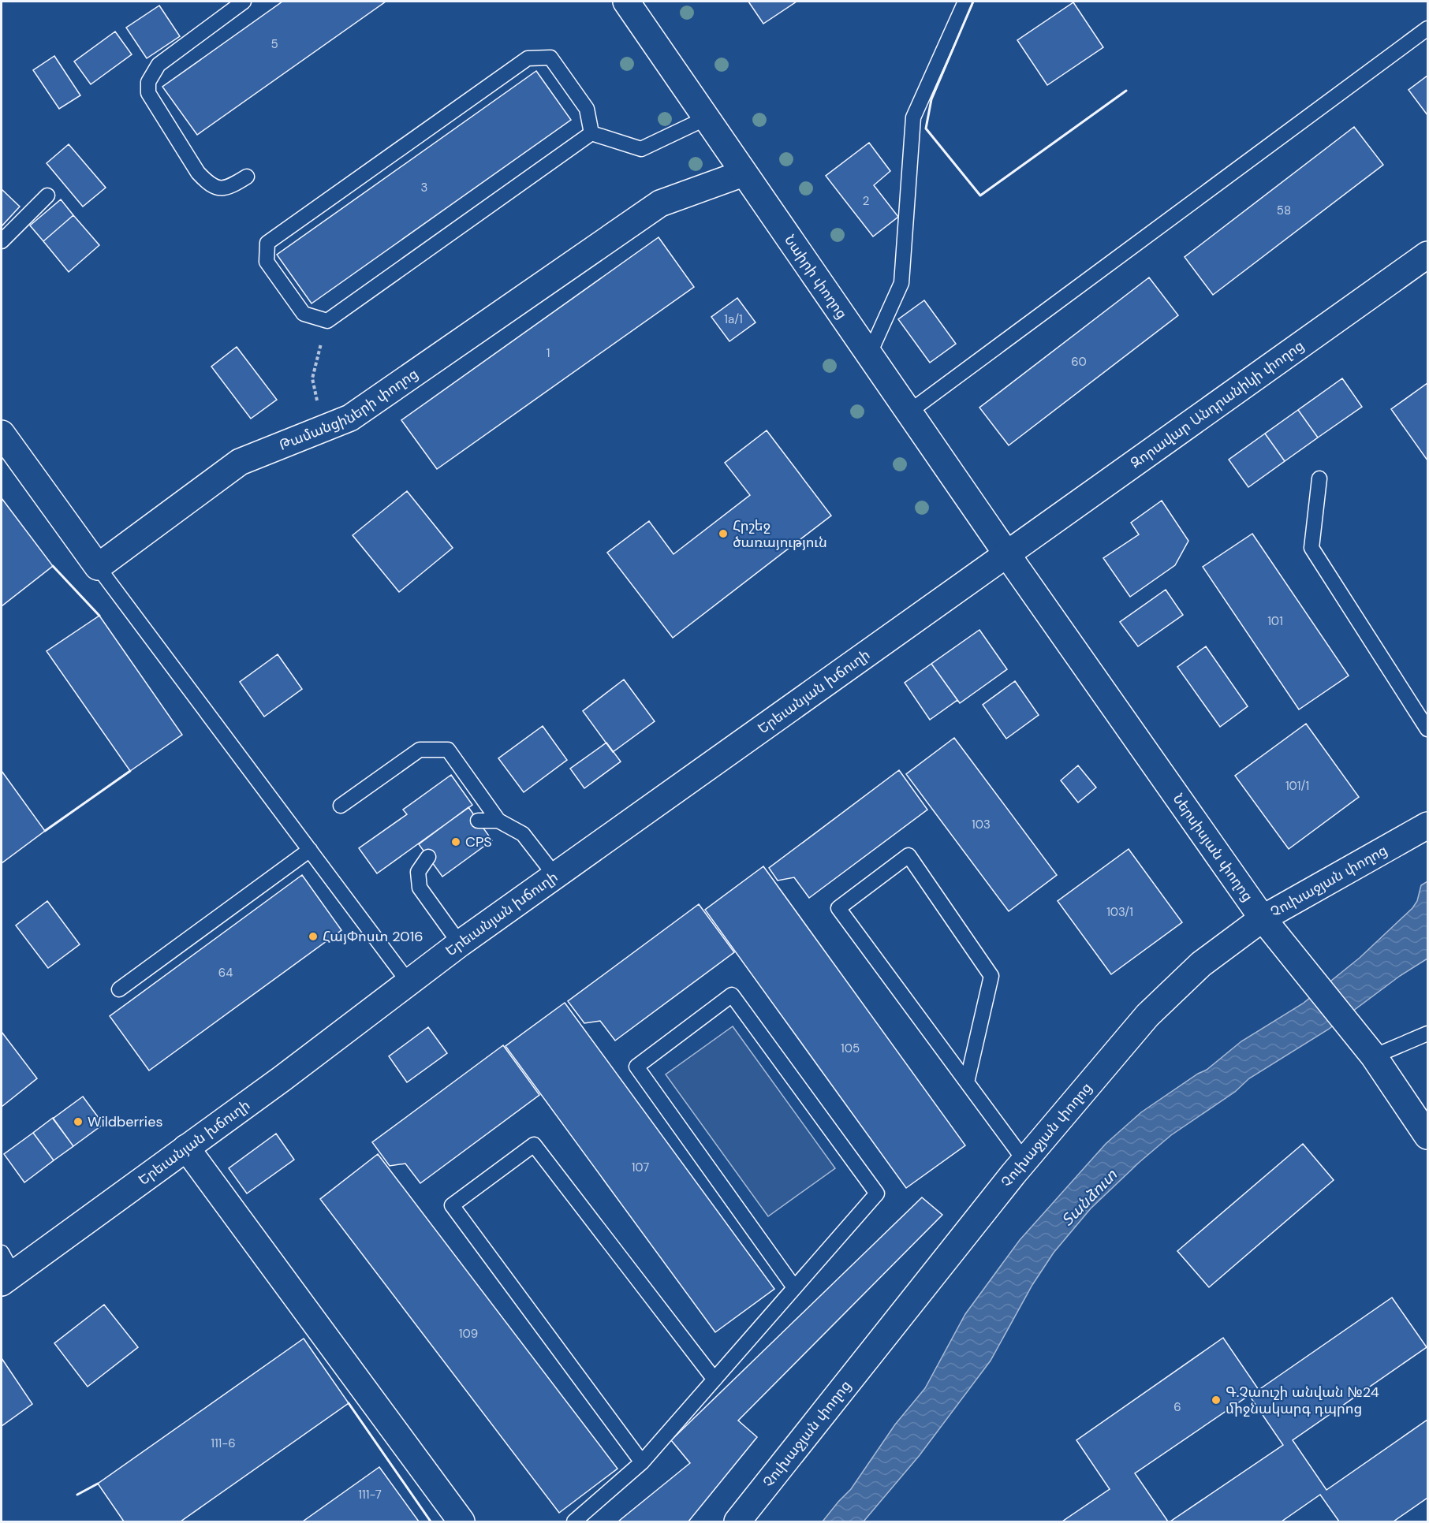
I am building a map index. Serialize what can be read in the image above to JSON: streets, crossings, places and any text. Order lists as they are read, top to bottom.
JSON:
{
  "streets": {
    "main road": [
      "Նաիրի փողոց",
      "Զորավար Անդրանիկի փողոց",
      "Թամանցիների փողոց",
      "Երեւանյան խճուղի",
      "Ներսիսյան փողոց",
      "Չուխաջյան փողոց"
    ]
  },
  "crossings": [
    ["Նաիրի փողոց", "Զորավար Անդրանիկի փողոց"],
    ["Նաիրի փողոց", "Թամանցիների փողոց"],
    ["Նաիրի փողոց", "Երեւանյան խճուղի"],
    ["Նաիրի փողոց", "Ներսիսյան փողոց"],
    ["Զորավար Անդրանիկի փողոց", "Երեւանյան խճուղի"],
    ["Զորավար Անդրանիկի փողոց", "Ներսիսյան փողոց"],
    ["Երեւանյան խճուղի", "Ներսիսյան փողոց"],
    ["Ներսիսյան փողոց", "Չուխաջյան փողոց"]
  ],
  "water": ["Տանձուտ"],
  "places": [
    "Հրշեջ ծառայություն",
    "CPS",
    "ՀայՓոստ 2016",
    "Wildberries",
    "Գ.Չաուշի անվան №24 միջնակարգ դպրոց"
  ],
  "house_numbers": [
    "5",
    "3",
    "2",
    "58",
    "1a/1",
    "1",
    "60",
    "101",
    "101/1",
    "103",
    "103/1",
    "64",
    "105",
    "107",
    "109",
    "6",
    "111-6",
    "111-7"
  ]
}
